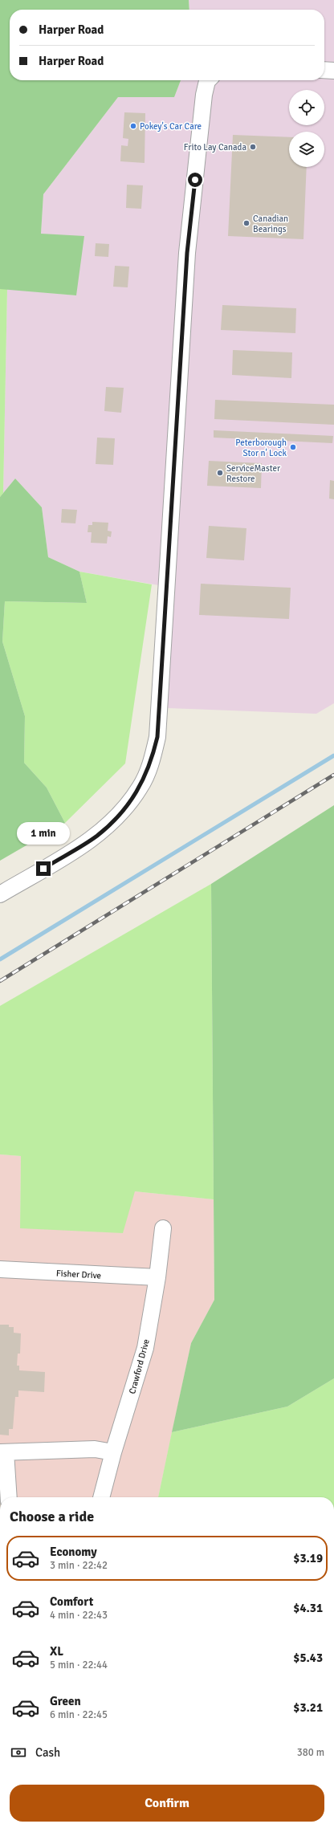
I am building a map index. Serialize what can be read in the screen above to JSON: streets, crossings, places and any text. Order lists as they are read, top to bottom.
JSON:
{
  "streets": {
    "street": ["Fisher Drive", "Crawford Drive"]
  },
  "crossings": [
    ["Fisher Drive", "Crawford Drive"]
  ],
  "places": [
    "Pokey's Car Care",
    "Frito Lay Canada",
    "Canadian Bearings",
    "Peterborough Stor n' Lock",
    "ServiceMaster Restore"
  ],
  "page": {
    "banner": ["Harper Road", "Harper Road"],
    "bubble": "1 min",
    "heading": "Choose a ride",
    "list": [
      {
        "name": "Economy",
        "note": "3 min · 22:42",
        "value": "$3.19"
      },
      {
        "name": "Comfort",
        "note": "4 min · 22:43",
        "value": "$4.31"
      },
      {
        "name": "XL",
        "note": "5 min · 22:44",
        "value": "$5.43"
      },
      {
        "name": "Green",
        "note": "6 min · 22:45",
        "value": "$3.21"
      }
    ],
    "pay": ["Cash", "380 m"],
    "buttons": "Confirm"
  }
}
